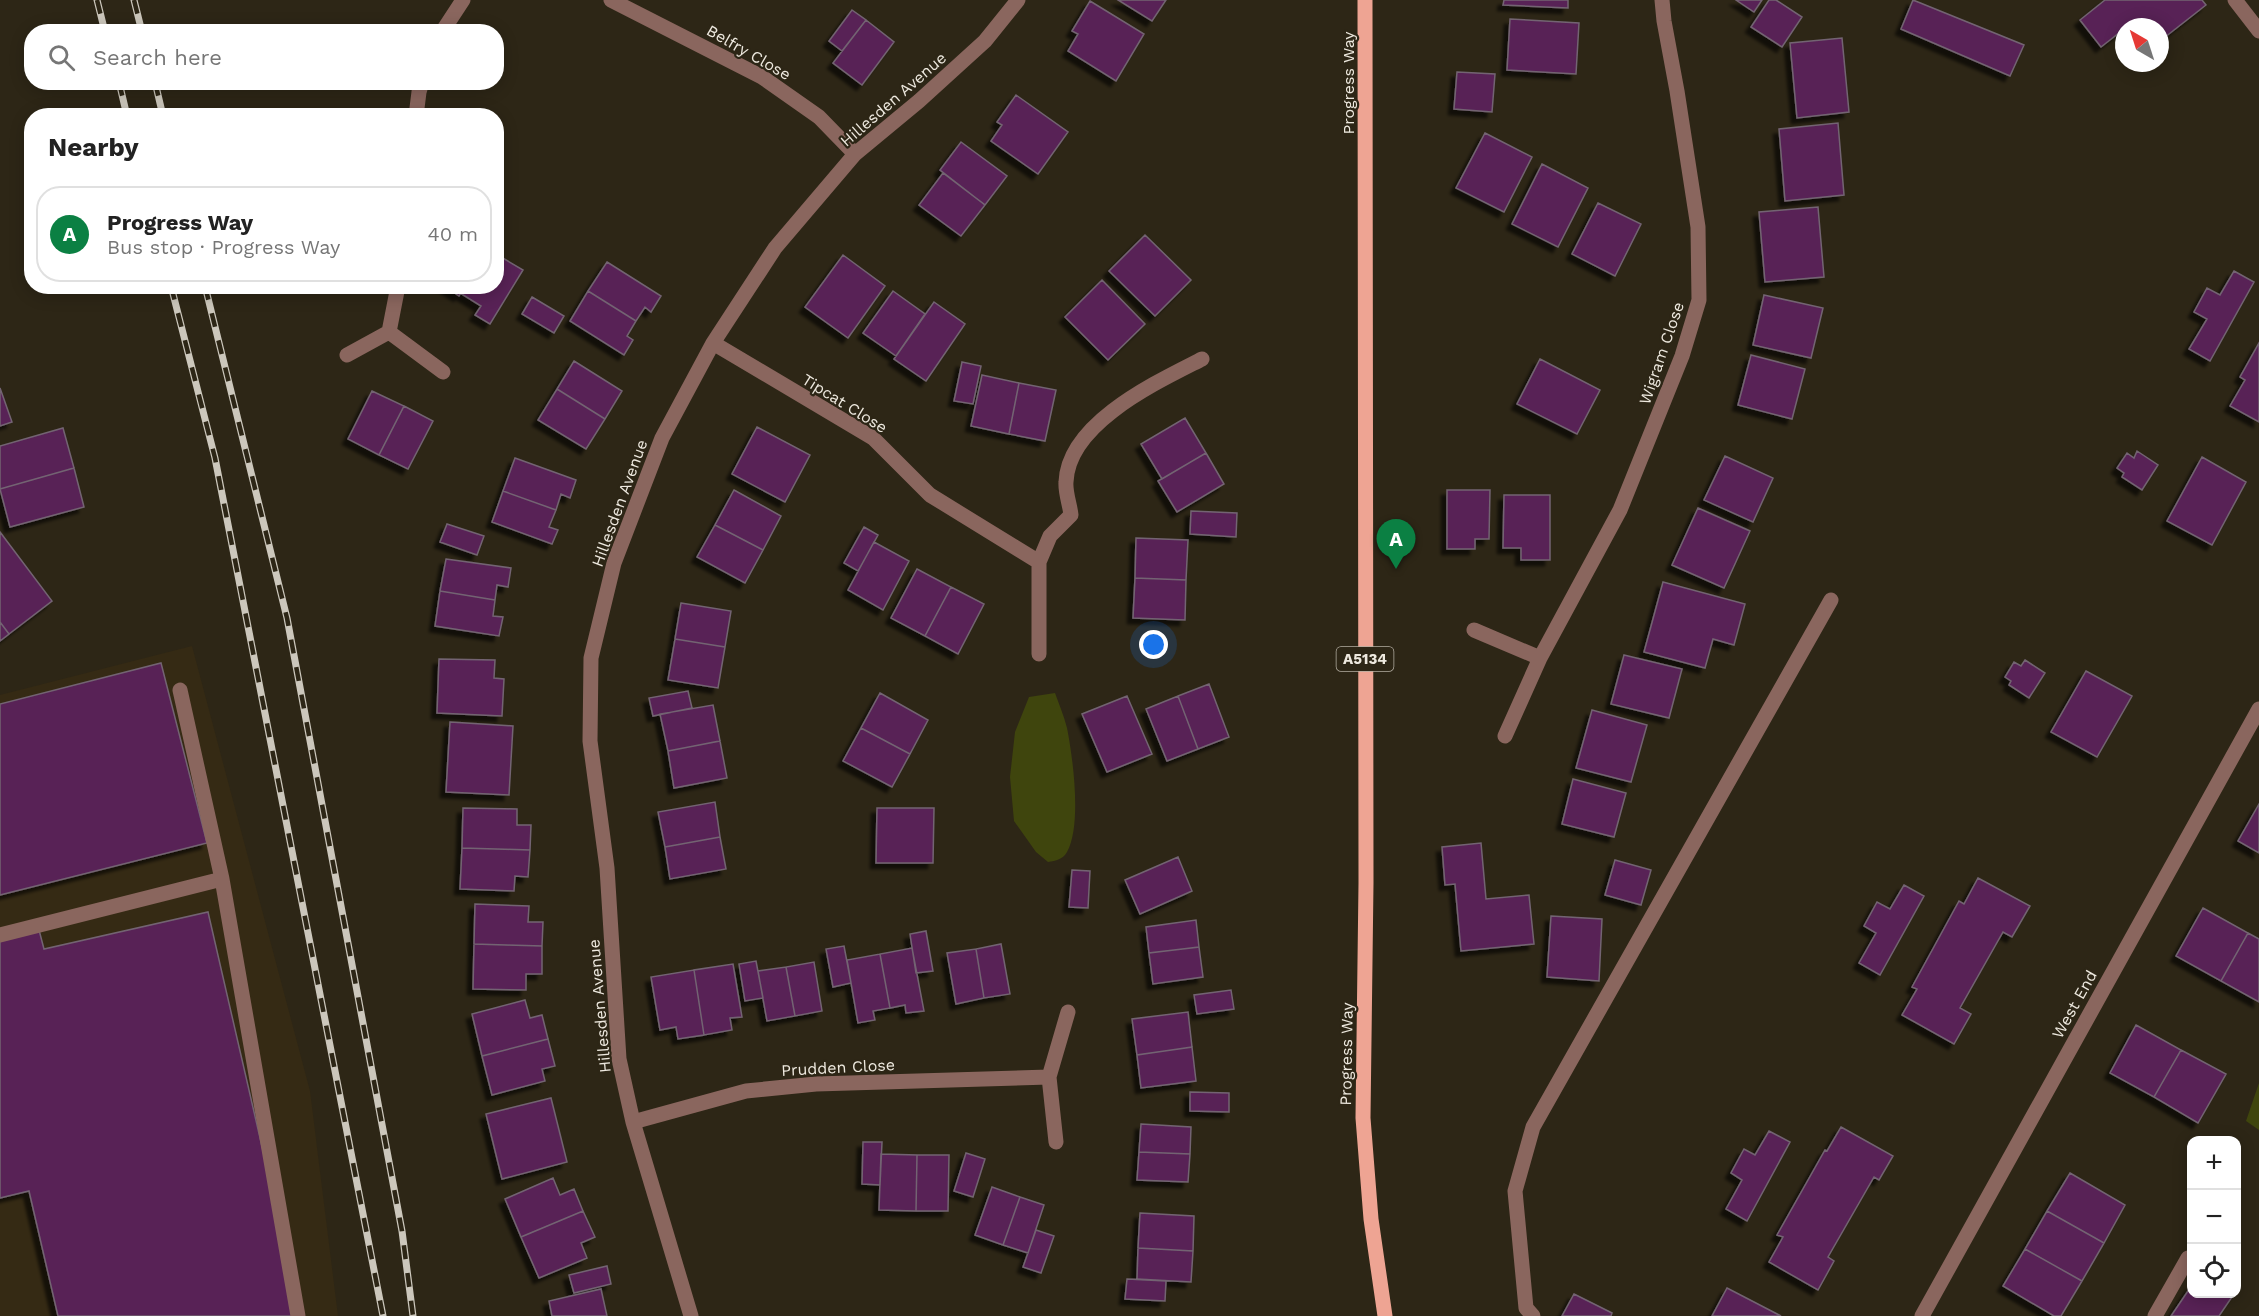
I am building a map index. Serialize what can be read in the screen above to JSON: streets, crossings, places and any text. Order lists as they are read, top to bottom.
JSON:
{
  "streets": {
    "main road": ["Progress Way", "A5134"],
    "street": [
      "Belfry Close",
      "Hillesden Avenue",
      "Wigram Close",
      "Tipcat Close",
      "West End",
      "Prudden Close"
    ]
  },
  "crossings": [
    ["Belfry Close", "Hillesden Avenue"],
    ["Hillesden Avenue", "Tipcat Close"],
    ["Hillesden Avenue", "Prudden Close"]
  ],
  "north": "top left",
  "page": {
    "search": "Search here",
    "heading": "Nearby",
    "list": [
      {
        "mark": "A",
        "name": "Progress Way",
        "note": "Bus stop · Progress Way",
        "value": "40 m"
      }
    ],
    "pins": "A",
    "map_buttons": ["+", "−"]
  }
}
